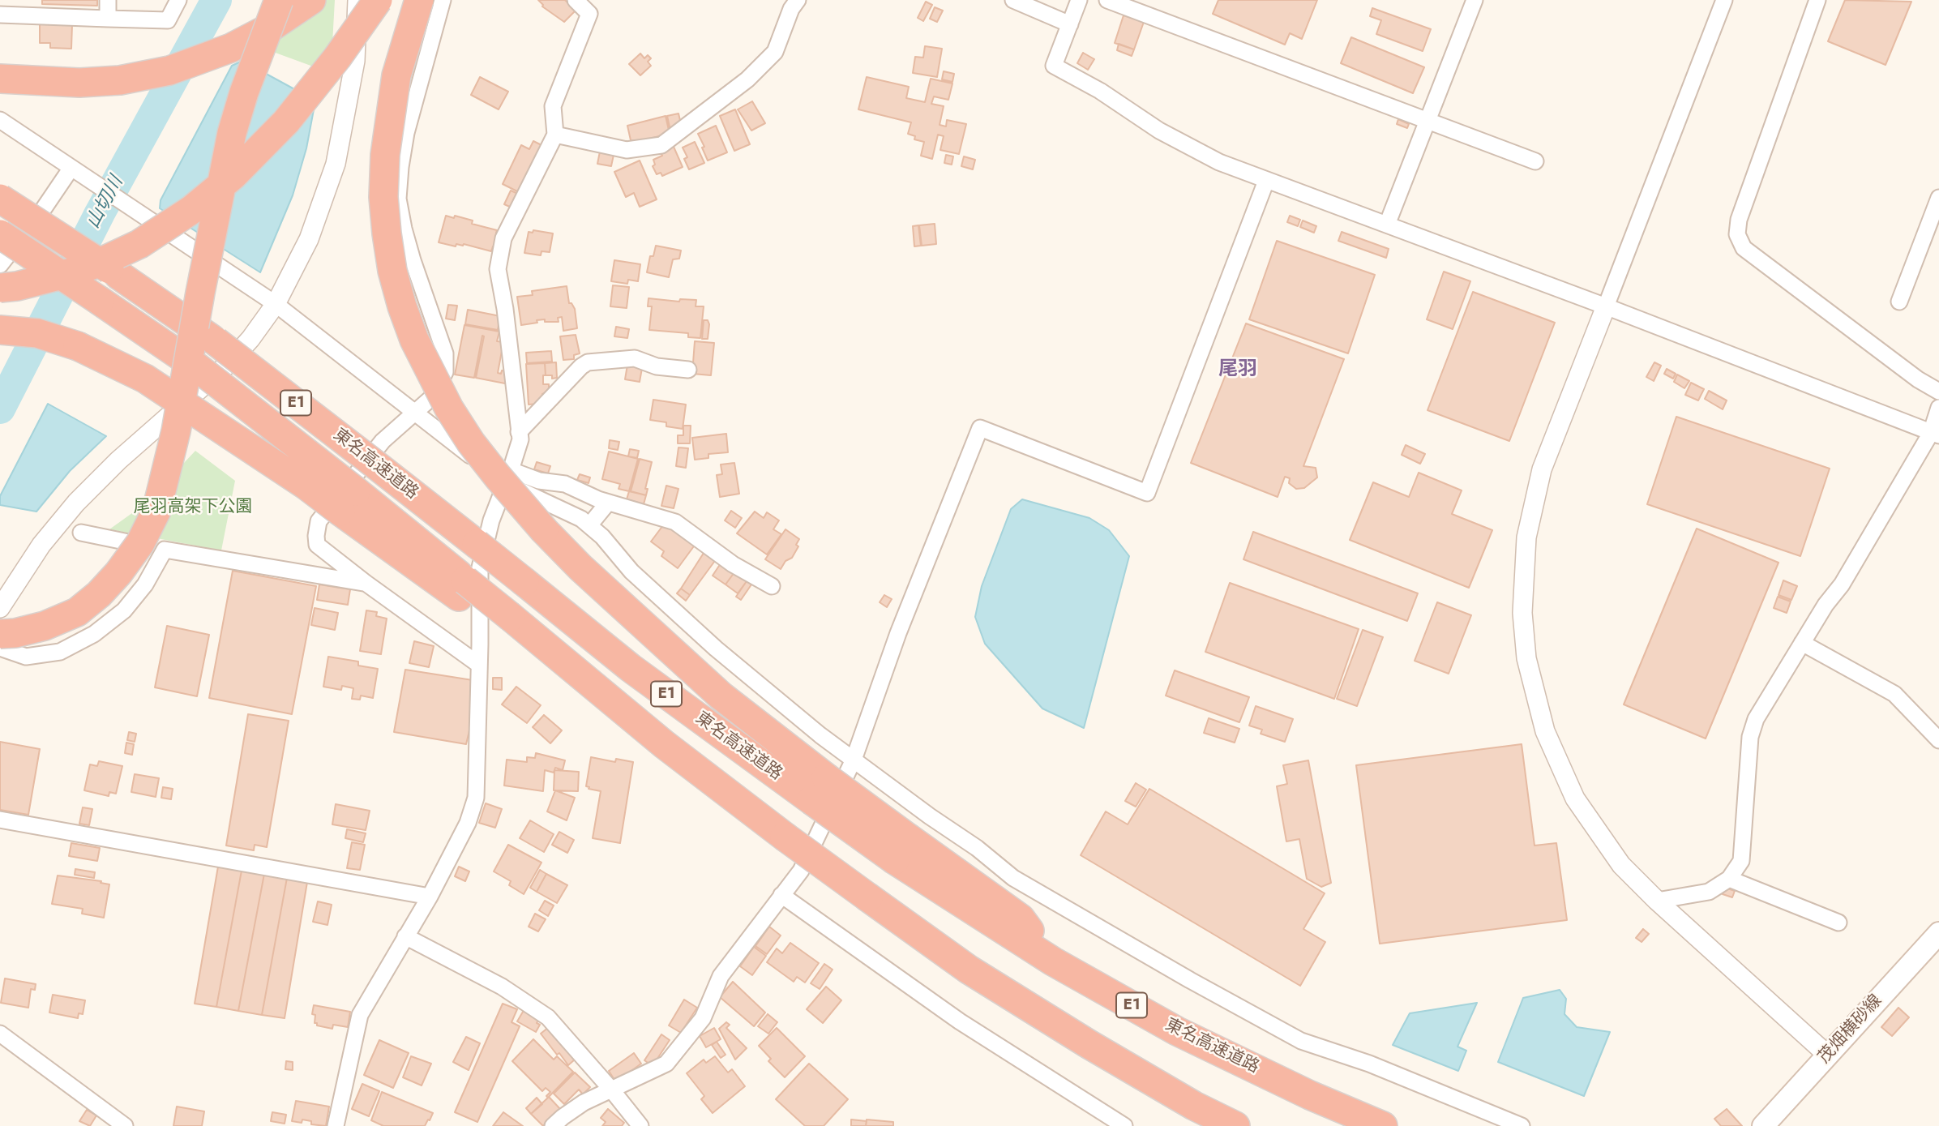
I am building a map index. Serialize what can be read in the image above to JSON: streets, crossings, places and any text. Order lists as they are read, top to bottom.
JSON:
{
  "streets": {
    "highway": ["E1", "東名高速道路"],
    "main road": ["茂畑横砂線"]
  },
  "districts": ["尾羽"],
  "water": ["山切川"],
  "parks": ["尾羽高架下公園"]
}
